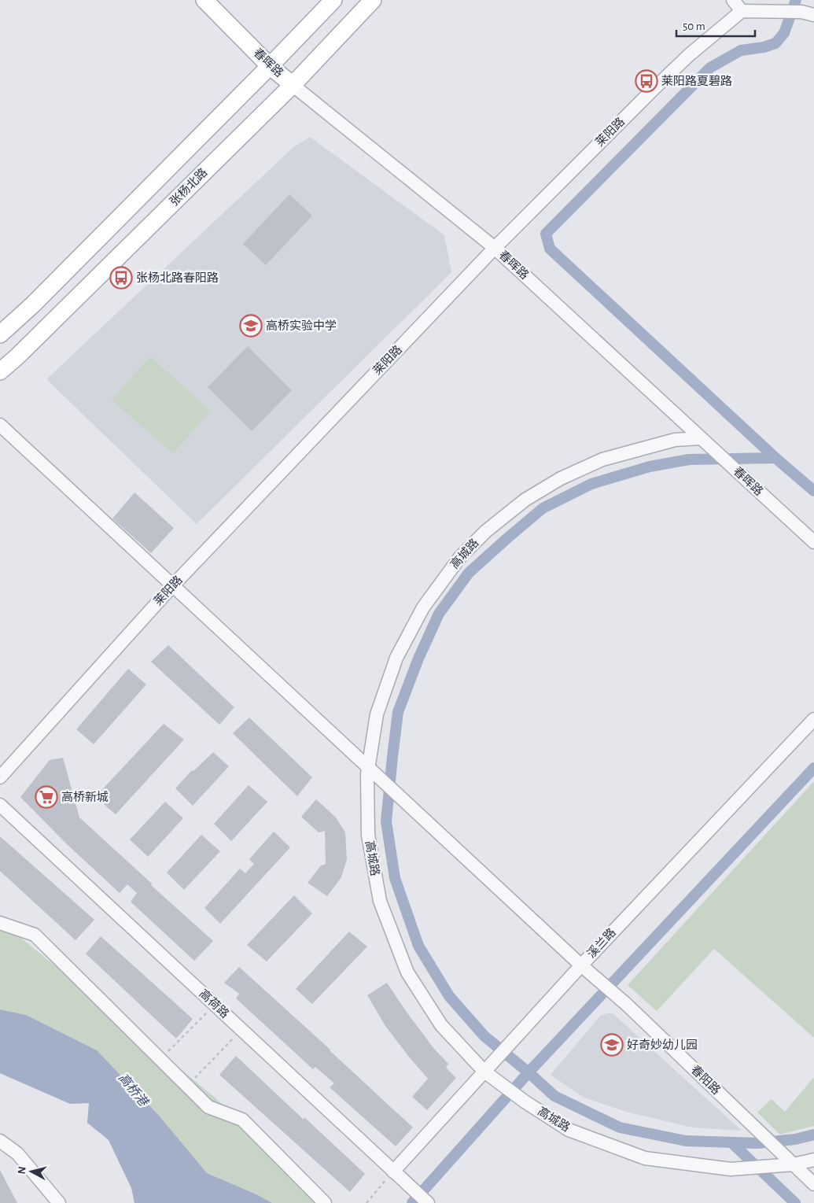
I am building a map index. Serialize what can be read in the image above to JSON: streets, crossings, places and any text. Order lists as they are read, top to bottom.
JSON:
{
  "streets": {
    "main road": ["春晖路", "张杨北路"],
    "street": [
      "莱阳路",
      "高城路",
      "溪兰路",
      "高荷路",
      "春阳路"
    ]
  },
  "crossings": [
    ["春晖路", "莱阳路"],
    ["春晖路", "张杨北路"],
    ["春晖路", "高城路"],
    ["莱阳路", "春阳路"],
    ["高城路", "溪兰路"],
    ["高城路", "春阳路"],
    ["溪兰路", "高荷路"],
    ["溪兰路", "春阳路"]
  ],
  "water": ["高桥港"],
  "places": {
    "bus stop": ["莱阳路夏碧路", "张杨北路春阳路"],
    "school or university": ["高桥实验中学", "好奇妙幼儿园"],
    "supermarket": ["高桥新城"]
  },
  "scale_bar": "50 m",
  "north": "left"
}
